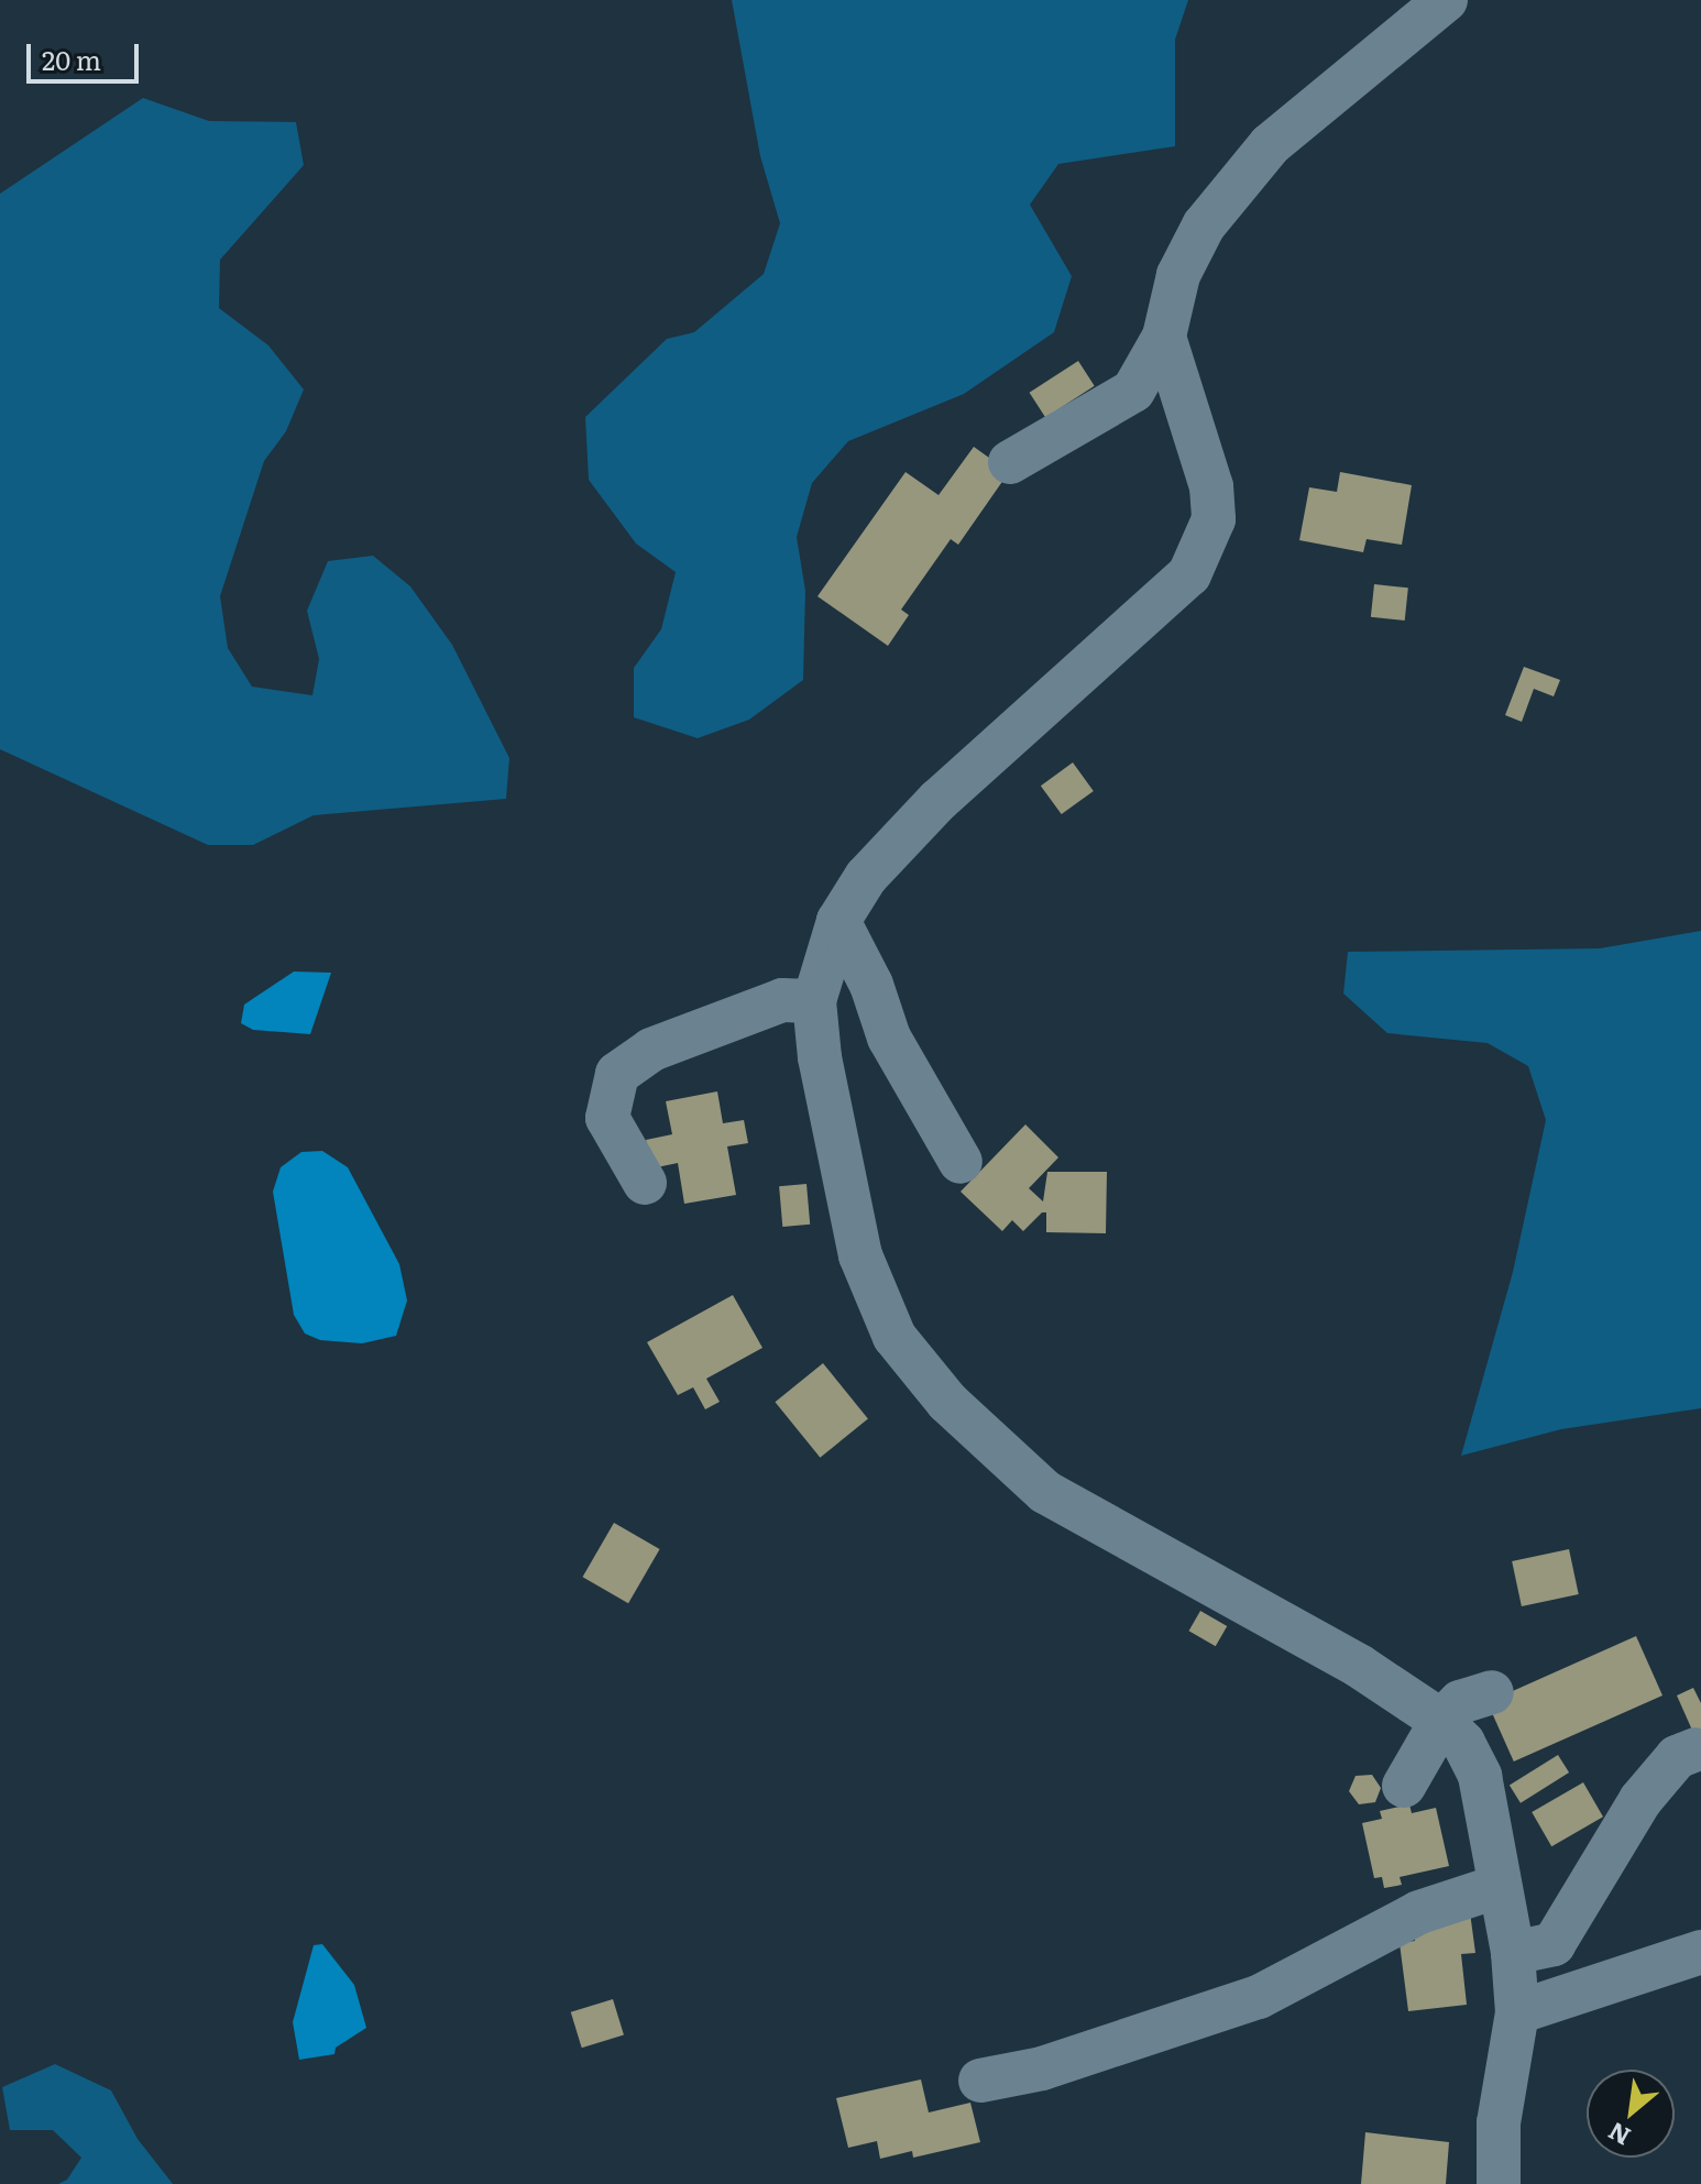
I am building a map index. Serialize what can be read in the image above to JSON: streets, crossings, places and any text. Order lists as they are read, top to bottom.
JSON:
{
  "scale_bar": "20 m",
  "north": "bottom left"
}
